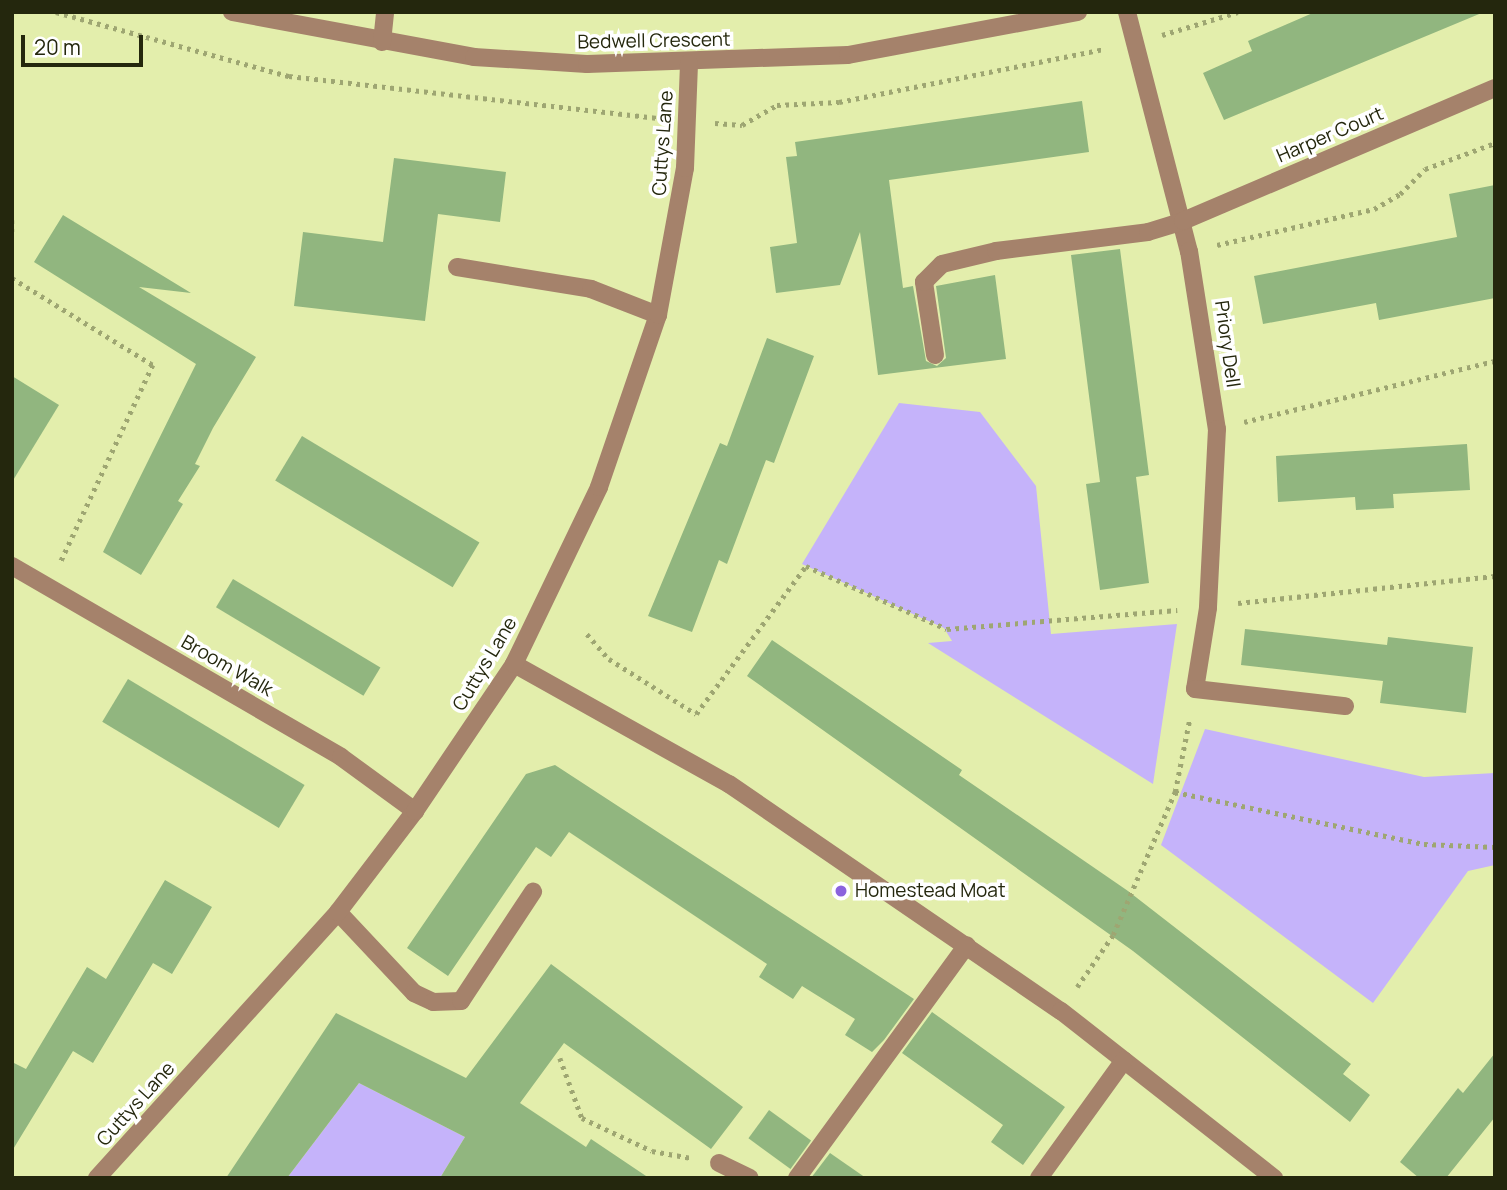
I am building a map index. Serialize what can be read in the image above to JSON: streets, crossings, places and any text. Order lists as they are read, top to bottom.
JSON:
{
  "streets": {
    "street": [
      "Bedwell Crescent",
      "Harper Court",
      "Cuttys Lane",
      "Priory Dell",
      "Broom Walk"
    ]
  },
  "crossings": [
    ["Bedwell Crescent", "Cuttys Lane"],
    ["Harper Court", "Priory Dell"],
    ["Cuttys Lane", "Broom Walk"]
  ],
  "places": ["Homestead Moat"],
  "scale_bar": "20 m"
}
